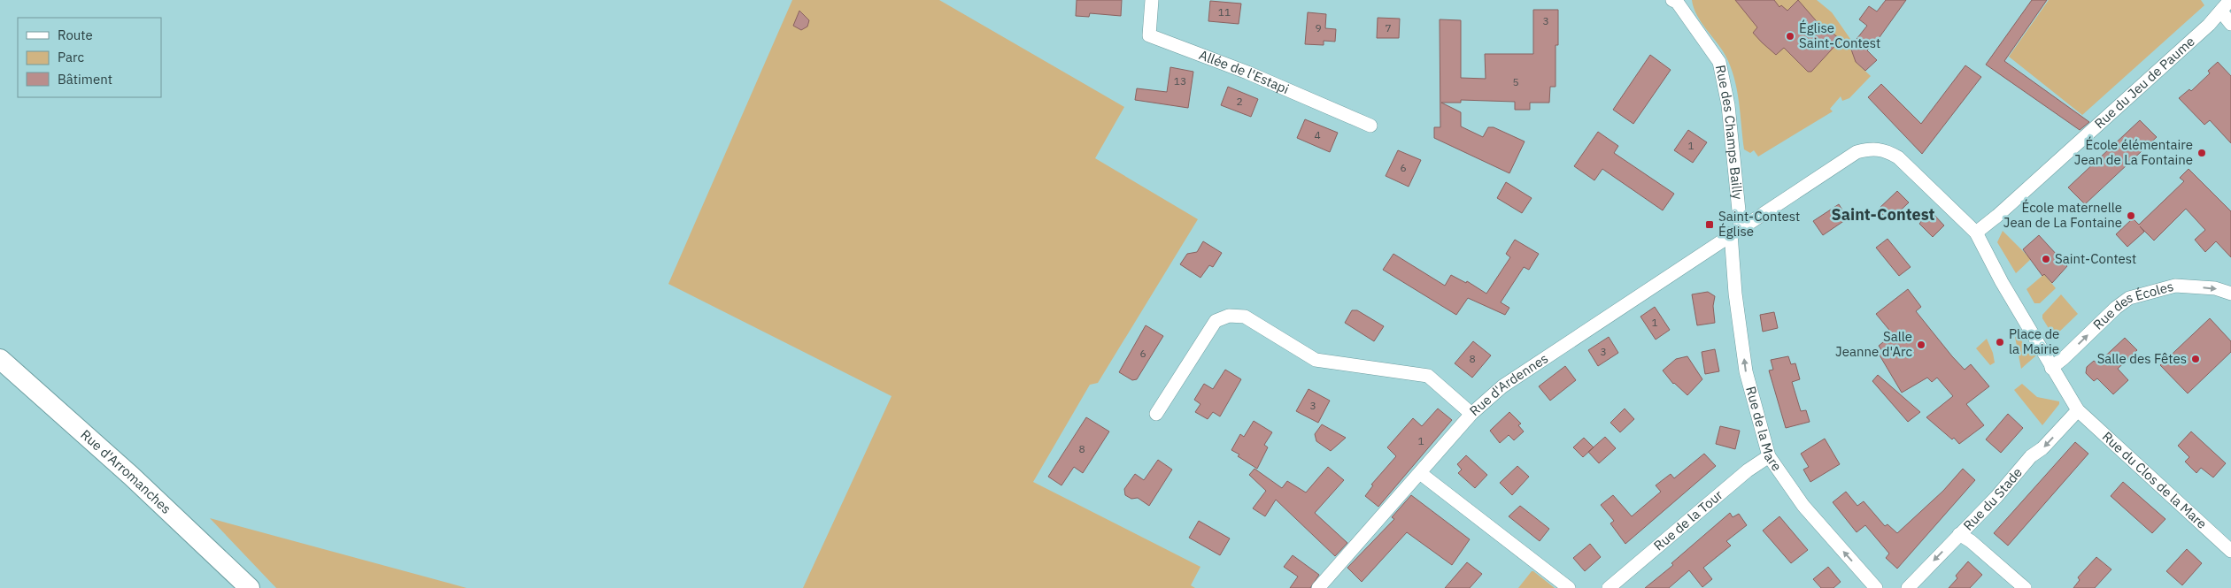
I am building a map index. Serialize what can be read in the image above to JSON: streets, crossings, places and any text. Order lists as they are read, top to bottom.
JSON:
{
  "streets": {
    "main road": ["Rue d'Arromanches"],
    "street": [
      "Allée de l'Estapi",
      "Rue du Jeu de Paume",
      "Rue des Champs Bailly",
      "Rue des Écoles",
      "Rue d'Ardennes",
      "Rue de la Mare",
      "Rue du Clos de la Mare",
      "Rue du Stade",
      "Rue de la Tour"
    ]
  },
  "crossings": [
    ["Rue du Jeu de Paume", "Rue d'Ardennes"],
    ["Rue des Champs Bailly", "Rue d'Ardennes"],
    ["Rue des Champs Bailly", "Rue de la Mare"],
    ["Rue d'Ardennes", "Rue de la Mare"],
    ["Rue de la Mare", "Rue de la Tour"],
    ["Rue du Clos de la Mare", "Rue du Stade"]
  ],
  "one_way": ["Rue des Écoles", "Rue de la Mare", "Rue du Stade"],
  "districts": ["Saint-Contest"],
  "places": {
    "other": [
      "Église Saint-Contest",
      "École élémentaire Jean de La Fontaine",
      "École maternelle Jean de La Fontaine",
      "Saint-Contest",
      "Place de la Mairie",
      "Salle Jeanne d'Arc",
      "Salle des Fêtes"
    ],
    "transit": ["Saint-Contest Église"]
  },
  "house_numbers": [
    "11",
    "3",
    "9",
    "7",
    "13",
    "5",
    "2",
    "4",
    "1",
    "6",
    "1",
    "3",
    "6",
    "8",
    "3",
    "1",
    "8"
  ],
  "legend": ["Route", "Parc", "Bâtiment"]
}
